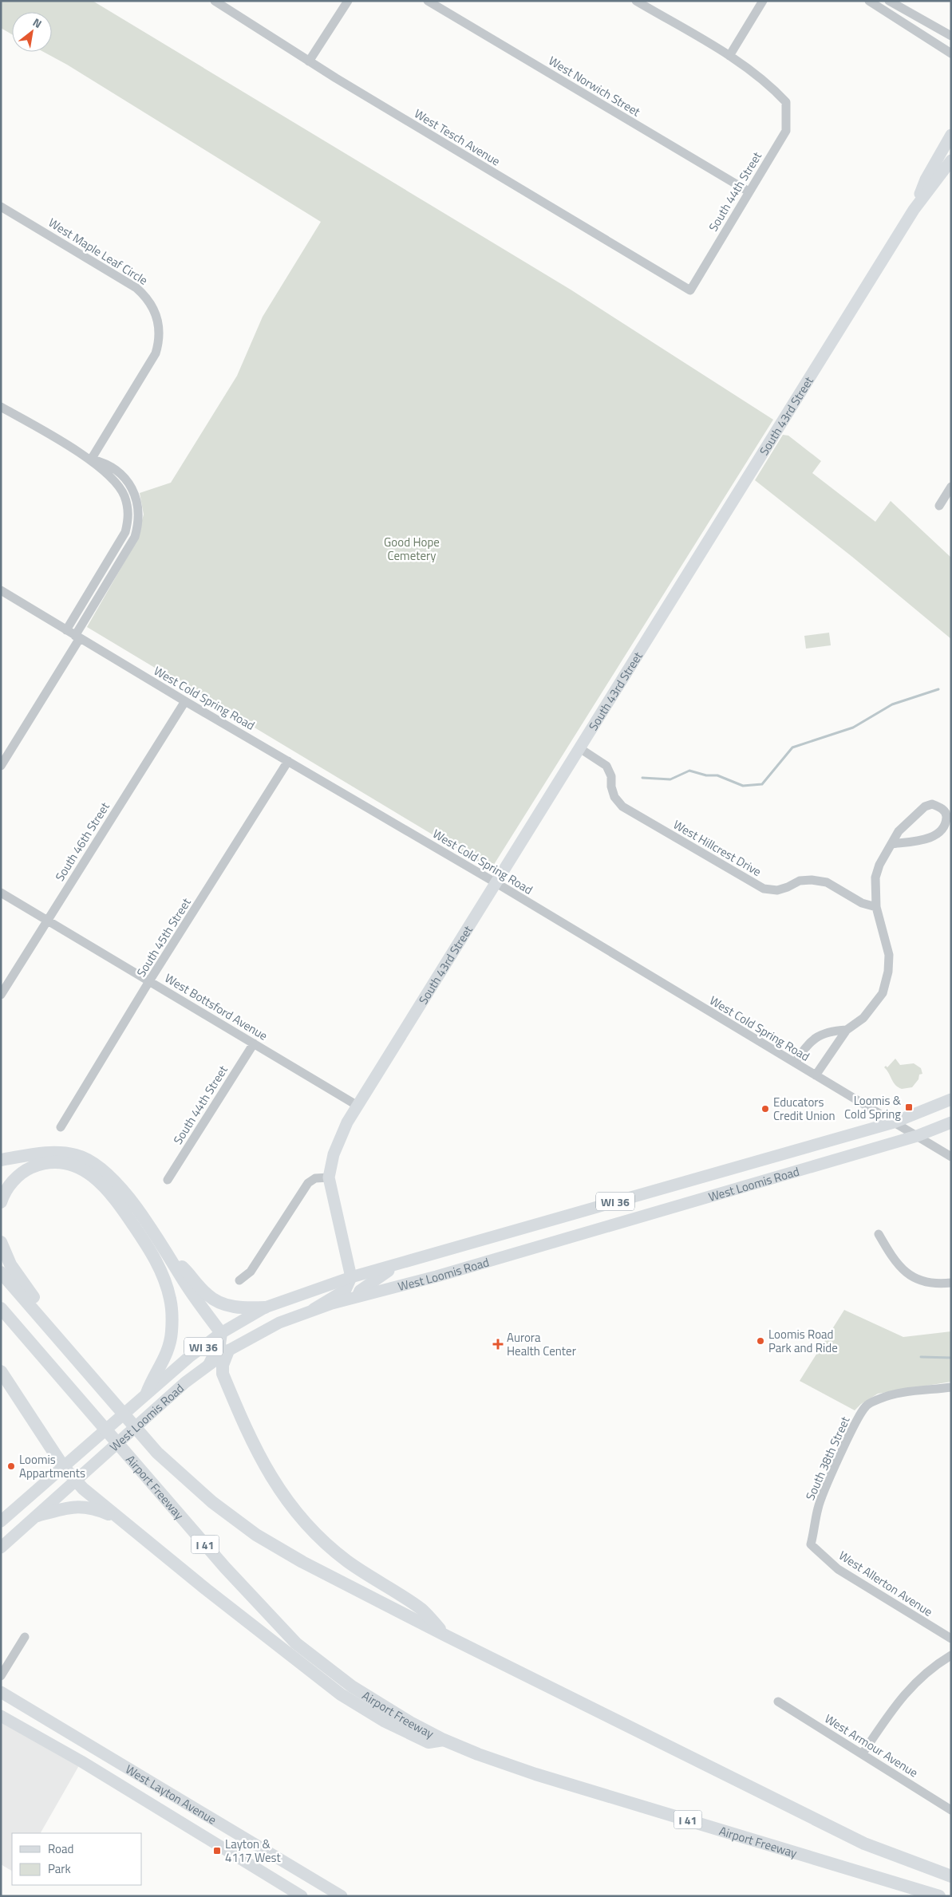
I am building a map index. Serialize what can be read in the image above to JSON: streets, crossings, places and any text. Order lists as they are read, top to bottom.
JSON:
{
  "streets": {
    "highway": ["Airport Freeway", "I 41"],
    "main road": [
      "South 43rd Street",
      "West Loomis Road",
      "WI 36",
      "West Layton Avenue"
    ],
    "street": [
      "West Norwich Street",
      "West Tesch Avenue",
      "South 44th Street",
      "West Maple Leaf Circle",
      "West Cold Spring Road",
      "South 46th Street",
      "West Hillcrest Drive",
      "South 45th Street",
      "West Bottsford Avenue",
      "South 38th Street",
      "West Allerton Avenue",
      "West Armour Avenue"
    ]
  },
  "crossings": [
    ["West Norwich Street", "South 44th Street"],
    ["West Tesch Avenue", "South 44th Street"],
    ["South 44th Street", "West Bottsford Avenue"],
    ["South 43rd Street", "West Cold Spring Road"],
    ["South 43rd Street", "West Hillcrest Drive"],
    ["South 43rd Street", "West Bottsford Avenue"],
    ["South 43rd Street", "West Loomis Road"],
    ["West Cold Spring Road", "South 46th Street"],
    ["West Cold Spring Road", "South 45th Street"],
    ["West Cold Spring Road", "West Loomis Road"],
    ["South 46th Street", "West Bottsford Avenue"],
    ["South 45th Street", "West Bottsford Avenue"],
    ["South 38th Street", "West Allerton Avenue"]
  ],
  "parks": ["Good Hope Cemetery"],
  "places": {
    "transit": ["Loomis & Cold Spring", "Layton & 4117 West"],
    "other": ["Educators Credit Union", "Loomis Road Park and Ride", "Loomis Appartments"],
    "health": ["Aurora Health Center"]
  },
  "legend": ["Road", "Park"],
  "north": "top right"
}
